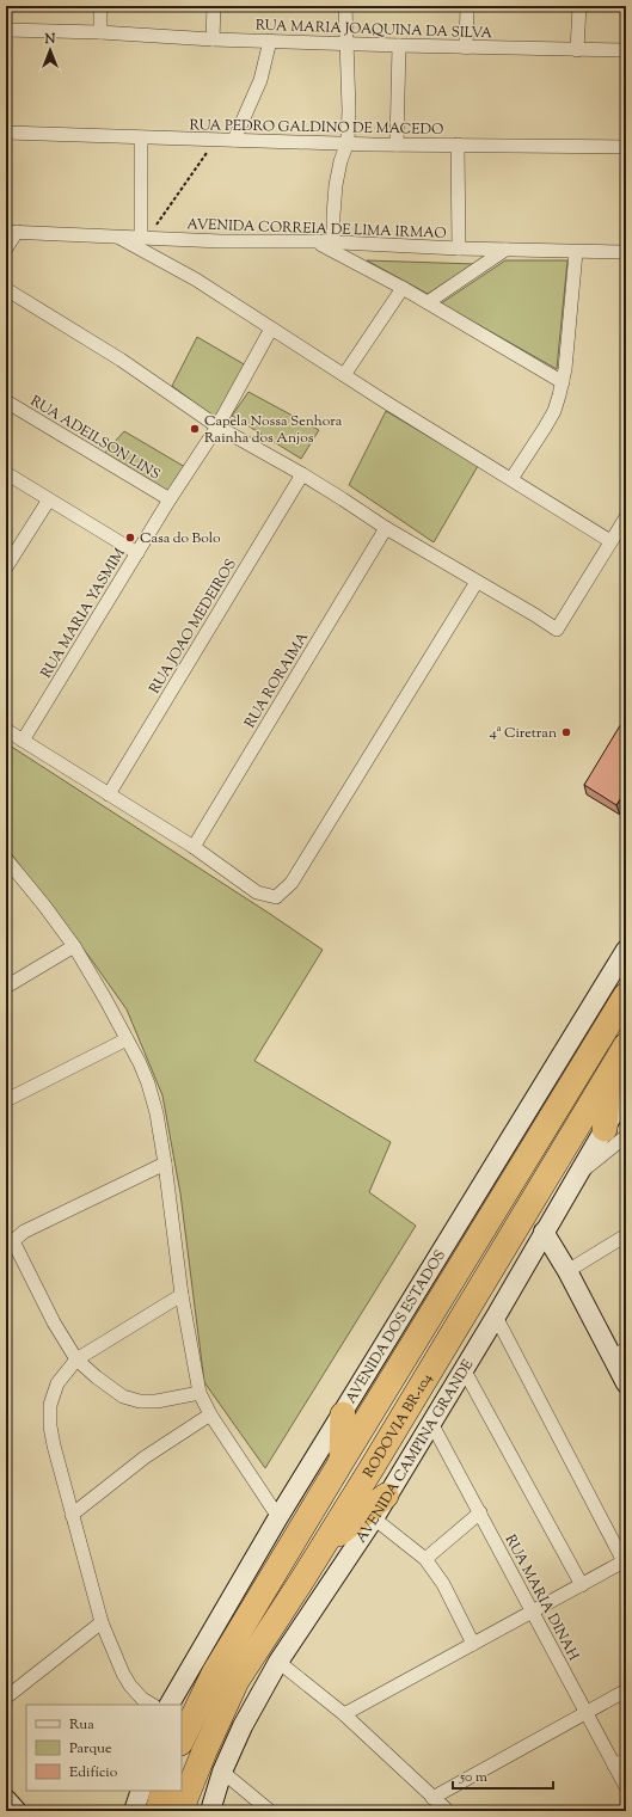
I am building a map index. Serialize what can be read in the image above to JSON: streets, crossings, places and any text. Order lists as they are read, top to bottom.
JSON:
{
  "streets": {
    "highway": ["RODOVIA BR-104"],
    "main road": ["AVENIDA DOS ESTADOS", "AVENIDA CAMPINA GRANDE"],
    "street": [
      "RUA MARIA JOAQUINA DA SILVA",
      "RUA PEDRO GALDINO DE MACEDO",
      "AVENIDA CORREIA DE LIMA IRMAO",
      "RUA ADEILSON LINS",
      "RUA MARIA YASMIM",
      "RUA JOAO MEDEIROS",
      "RUA RORAIMA",
      "RUA MARIA DINAH"
    ]
  },
  "crossings": [
    ["RUA ADEILSON LINS", "RUA MARIA YASMIM"],
    ["AVENIDA CAMPINA GRANDE", "RUA MARIA DINAH"]
  ],
  "places": ["Capela Nossa Senhora Rainha dos Anjos", "Casa do Bolo", "4ª Ciretran"],
  "legend": ["Rua", "Parque", "Edifício"],
  "scale_bar": "50 m",
  "north": "top"
}
